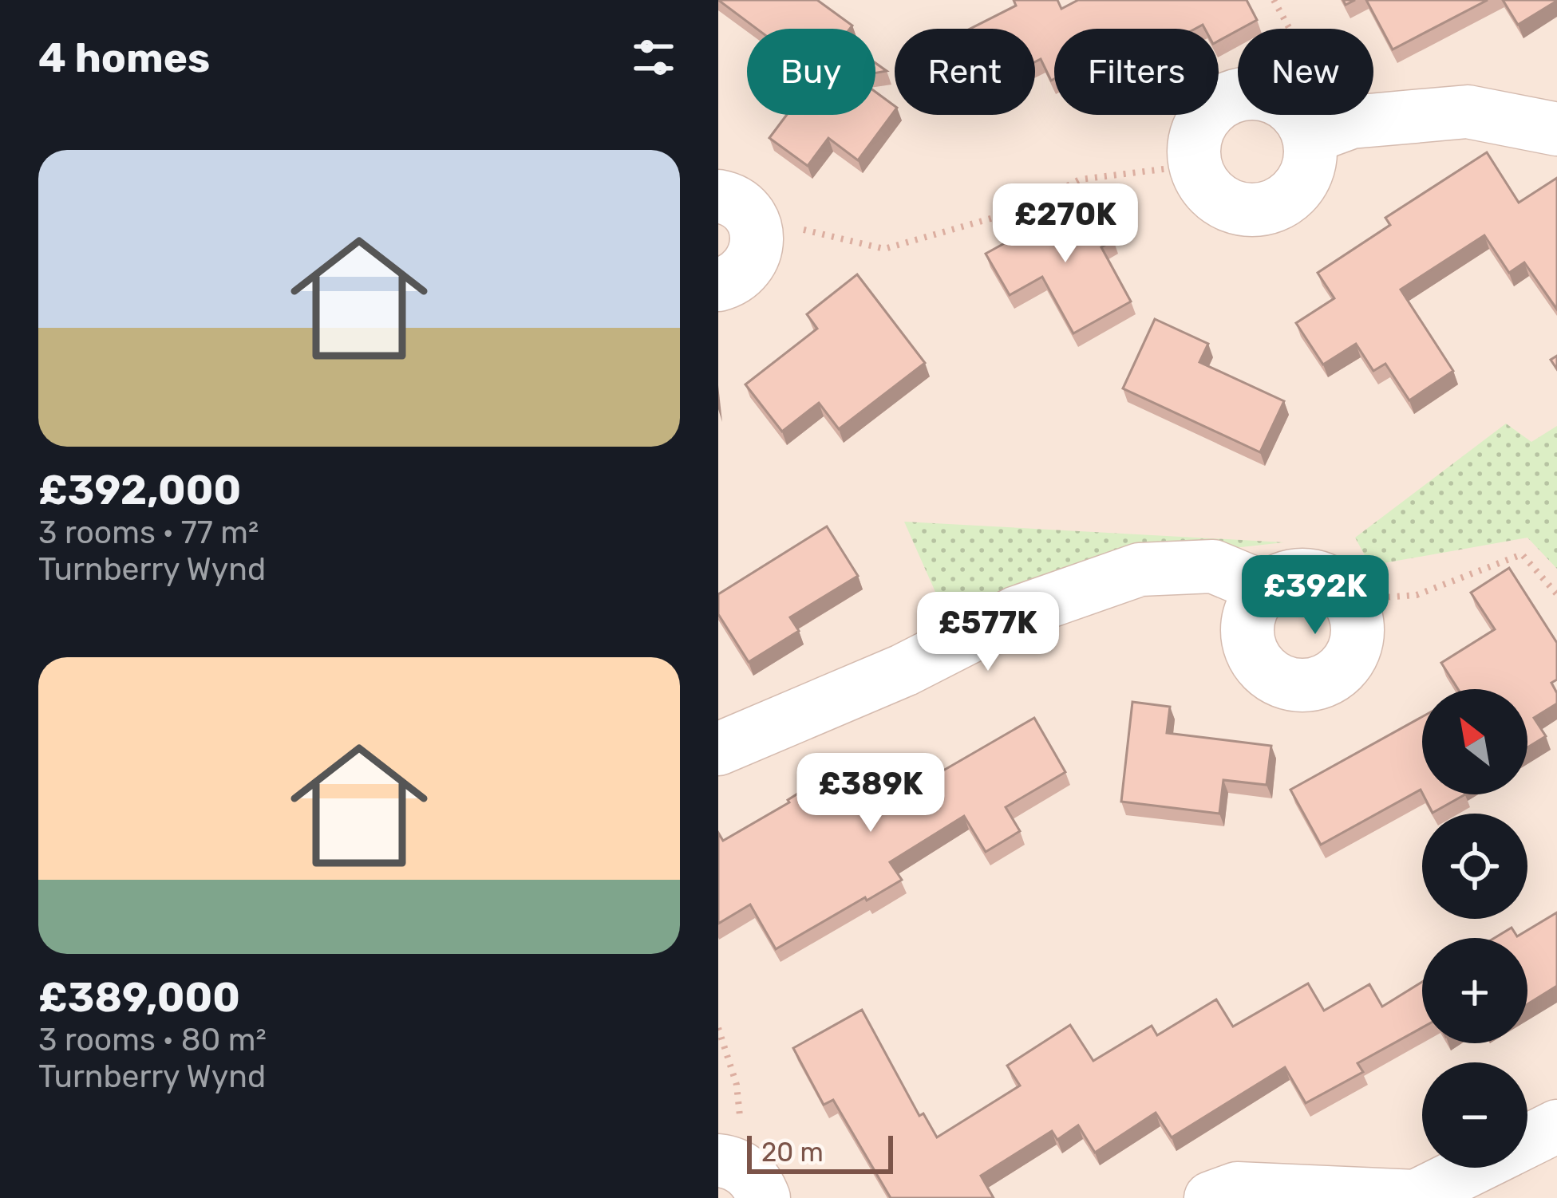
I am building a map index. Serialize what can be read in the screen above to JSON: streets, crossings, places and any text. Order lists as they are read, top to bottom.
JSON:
{
  "scale_bar": "20 m",
  "north": "top left",
  "page": {
    "heading": "4 homes",
    "chip": [
      "Buy",
      "Rent",
      "Filters",
      "New"
    ],
    "list": [
      {
        "name": "£392,000",
        "note": "3 rooms · 77 m² · Turnberry Wynd"
      },
      {
        "name": "£389,000",
        "note": "3 rooms · 80 m² · Turnberry Wynd"
      }
    ],
    "price": [
      "£270K",
      "£392K",
      "£577K",
      "£389K"
    ],
    "map_buttons": ["+", "−"],
    "scale": "20 m"
  }
}
